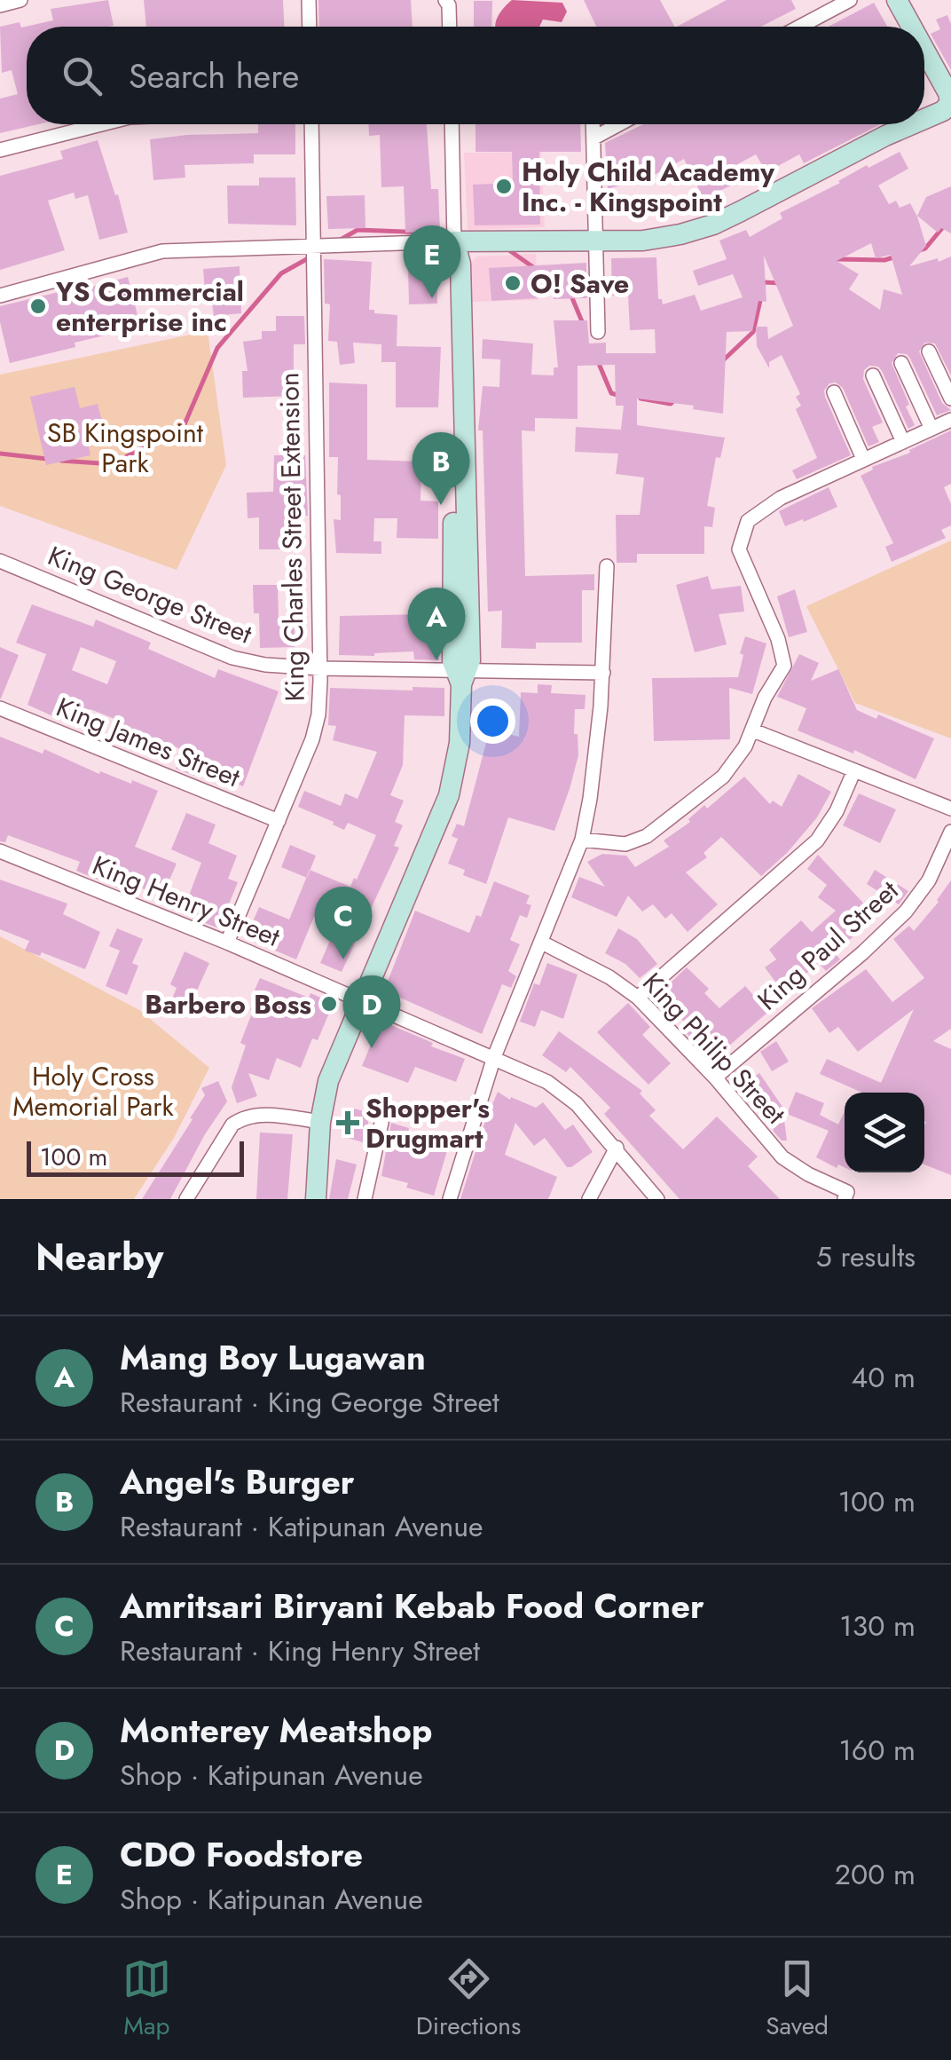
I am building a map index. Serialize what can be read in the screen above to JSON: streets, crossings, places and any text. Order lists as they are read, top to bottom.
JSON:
{
  "streets": {
    "street": [
      "King Charles Street Extension",
      "King George Street",
      "King James Street",
      "King Henry Street",
      "King Paul Street",
      "King Philip Street"
    ]
  },
  "crossings": [
    ["King Charles Street Extension", "King George Street"],
    ["King Charles Street Extension", "King James Street"],
    ["King Charles Street Extension", "King Henry Street"],
    ["King Paul Street", "King Philip Street"]
  ],
  "parks": ["SB Kingspoint Park", "Holy Cross Memorial Park"],
  "places": {
    "other": [
      "Holy Child Academy Inc. - Kingspoint",
      "O! Save",
      "YS Commercial enterprise inc",
      "Barbero Boss"
    ],
    "health": ["Shopper's Drugmart"]
  },
  "scale_bar": "100 m",
  "page": {
    "search": "Search here",
    "pins": [
      "E",
      "B",
      "A",
      "C",
      "D"
    ],
    "scale": "100 m",
    "heading": ["Nearby", "5 results"],
    "list": [
      {
        "mark": "A",
        "name": "Mang Boy Lugawan",
        "note": "Restaurant · King George Street",
        "value": "40 m"
      },
      {
        "mark": "B",
        "name": "Angel's Burger",
        "note": "Restaurant · Katipunan Avenue",
        "value": "100 m"
      },
      {
        "mark": "C",
        "name": "Amritsari Biryani Kebab Food Corner",
        "note": "Restaurant · King Henry Street",
        "value": "130 m"
      },
      {
        "mark": "D",
        "name": "Monterey Meatshop",
        "note": "Shop · Katipunan Avenue",
        "value": "160 m"
      },
      {
        "mark": "E",
        "name": "CDO Foodstore",
        "note": "Shop · Katipunan Avenue",
        "value": "200 m"
      }
    ],
    "nav": ["Map", "Directions", "Saved"]
  }
}
